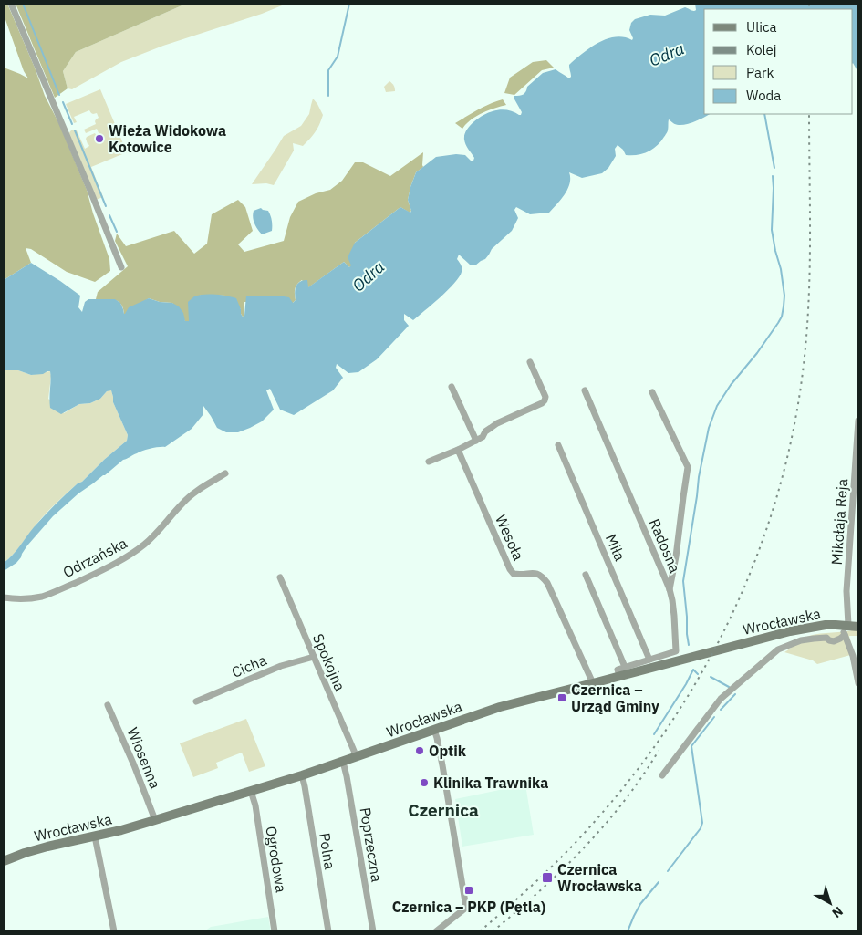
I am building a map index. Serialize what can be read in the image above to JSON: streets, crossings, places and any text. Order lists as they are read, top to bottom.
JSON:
{
  "streets": {
    "main road": ["Wrocławska"],
    "street": [
      "Mikołaja Reja",
      "Wesoła",
      "Radosna",
      "Miła",
      "Odrzańska",
      "Spokojna",
      "Cicha",
      "Wiosenna",
      "Poprzeczna",
      "Polna",
      "Ogrodowa"
    ]
  },
  "crossings": [
    ["Mikołaja Reja", "Wrocławska"],
    ["Wesoła", "Wrocławska"],
    ["Radosna", "Miła"],
    ["Wrocławska", "Spokojna"],
    ["Wrocławska", "Wiosenna"],
    ["Wrocławska", "Poprzeczna"],
    ["Wrocławska", "Polna"],
    ["Wrocławska", "Ogrodowa"],
    ["Spokojna", "Cicha"]
  ],
  "districts": ["Czernica"],
  "water": ["Odra"],
  "places": {
    "other": ["Wieża Widokowa Kotowice", "Optik", "Klinika Trawnika"],
    "transit": ["Czernica – Urząd Gminy", "Czernica Wrocławska", "Czernica – PKP (Pętla)"]
  },
  "legend": [
    "Ulica",
    "Kolej",
    "Park",
    "Woda"
  ],
  "north": "bottom right"
}
